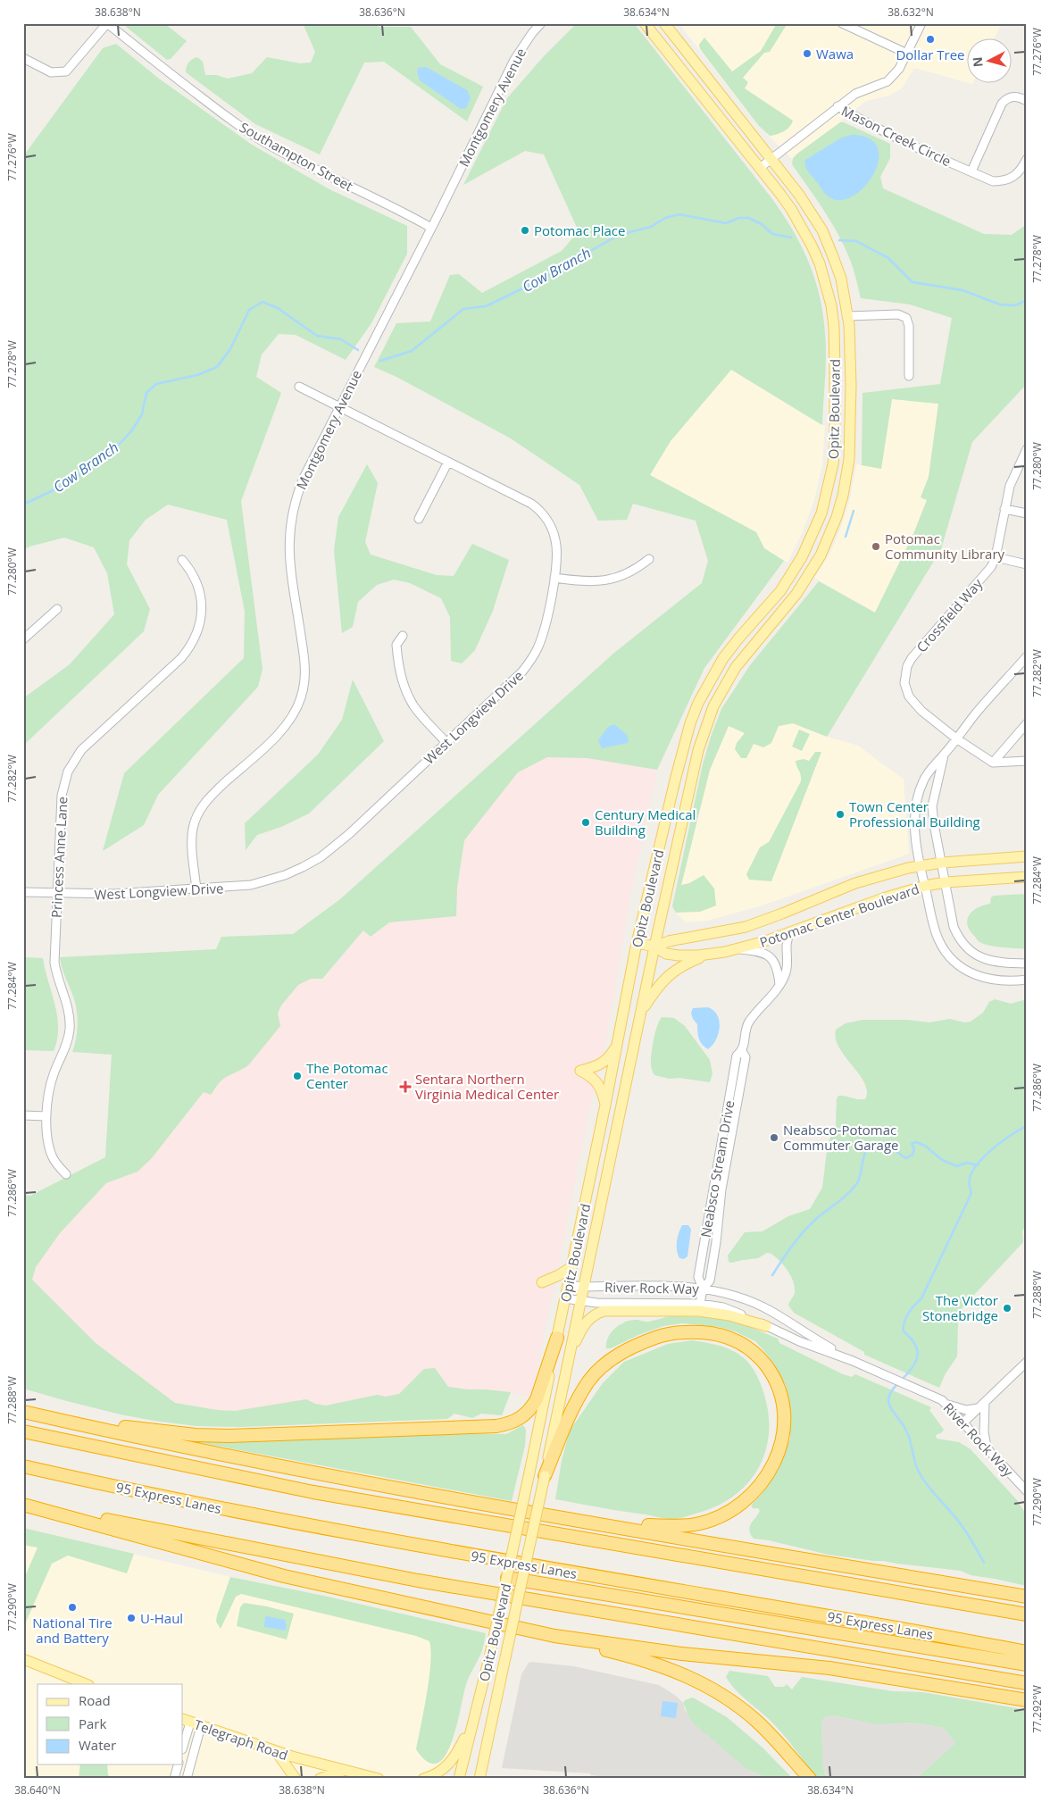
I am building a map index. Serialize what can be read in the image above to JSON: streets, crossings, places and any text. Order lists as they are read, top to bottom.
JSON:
{
  "streets": {
    "highway": ["95 Express Lanes"],
    "main road": ["Opitz Boulevard", "Potomac Center Boulevard", "Telegraph Road"],
    "street": [
      "Montgomery Avenue",
      "Mason Creek Circle",
      "Southampton Street",
      "Crossfield Way",
      "West Longview Drive",
      "Princess Anne Lane",
      "Neabsco Stream Drive",
      "River Rock Way"
    ]
  },
  "crossings": [
    ["Montgomery Avenue", "Southampton Street"],
    ["Montgomery Avenue", "West Longview Drive"],
    ["Mason Creek Circle", "Opitz Boulevard"],
    ["Opitz Boulevard", "Potomac Center Boulevard"],
    ["Opitz Boulevard", "River Rock Way"],
    ["West Longview Drive", "Princess Anne Lane"],
    ["Potomac Center Boulevard", "Neabsco Stream Drive"],
    ["Neabsco Stream Drive", "River Rock Way"]
  ],
  "water": ["Cow Branch"],
  "places": {
    "other": [
      "Dollar Tree",
      "Wawa",
      "Potomac Place",
      "Potomac Community Library",
      "Town Center Professional Building",
      "Century Medical Building",
      "The Potomac Center",
      "Neabsco-Potomac Commuter Garage",
      "The Victor Stonebridge",
      "National Tire and Battery",
      "U-Haul"
    ],
    "health": ["Sentara Northern Virginia Medical Center"]
  },
  "legend": ["Road", "Park", "Water"],
  "north": "left",
  "coordinates": [
    "38.638°N",
    "38.636°N",
    "38.634°N",
    "38.632°N",
    "77.276°W",
    "77.278°W",
    "77.280°W",
    "77.282°W",
    "77.284°W",
    "77.286°W",
    "77.288°W",
    "77.290°W",
    "77.292°W",
    "38.640°N"
  ]
}
